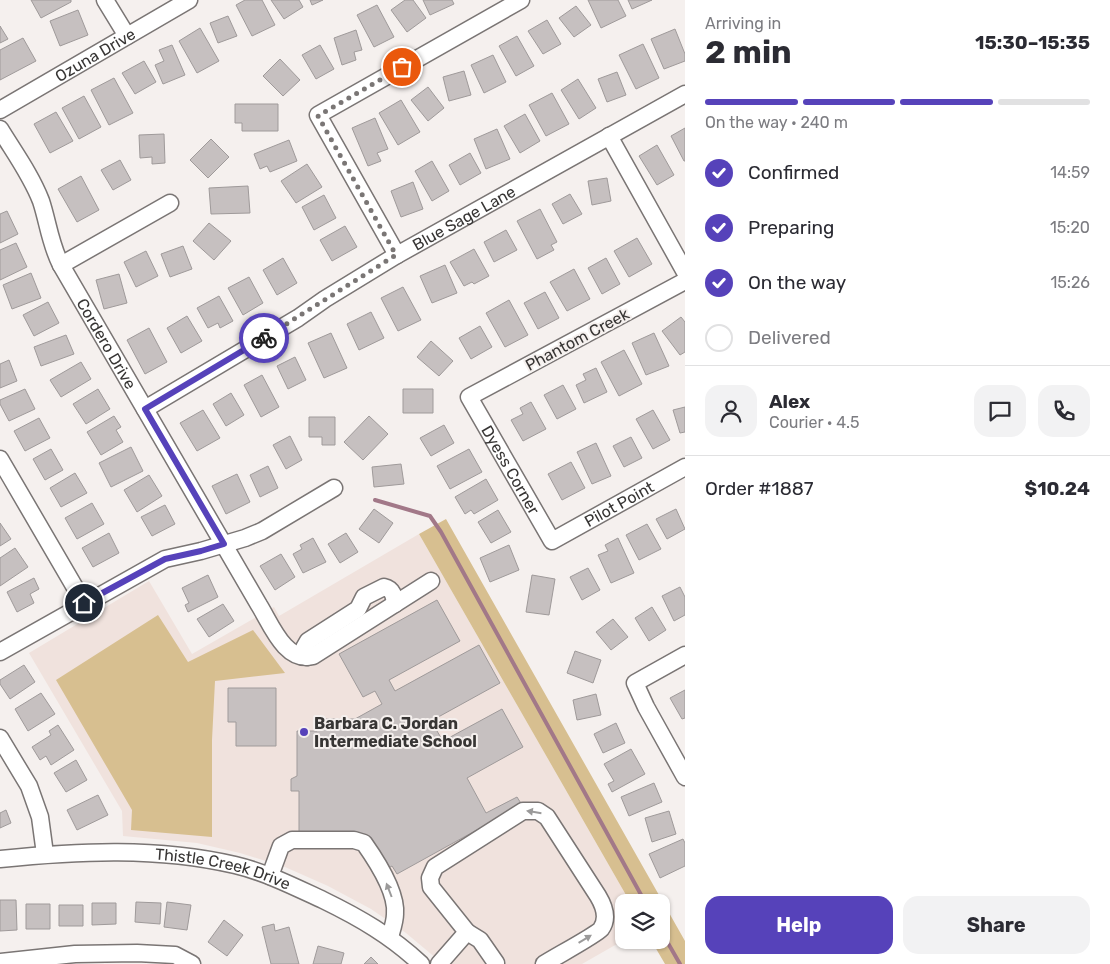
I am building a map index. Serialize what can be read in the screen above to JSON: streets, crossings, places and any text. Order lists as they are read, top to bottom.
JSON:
{
  "streets": {
    "street": [
      "Ozuna Drive",
      "Blue Sage Lane",
      "Phantom Creek",
      "Cordero Drive",
      "Dyess Corner",
      "Pilot Point",
      "Thistle Creek Drive"
    ]
  },
  "crossings": [
    ["Blue Sage Lane", "Cordero Drive"],
    ["Phantom Creek", "Dyess Corner"],
    ["Dyess Corner", "Pilot Point"]
  ],
  "places": ["Barbara C. Jordan Intermediate School"],
  "page": {
    "heading": ["2 min", "Arriving in", "15:30–15:35"],
    "panel": [
      "Alex",
      "Courier · 4.5",
      "Order #1887",
      "$10.24"
    ],
    "bar": "On the way · 240 m",
    "list": [
      ["Confirmed", "14:59"],
      ["Preparing", "15:20"],
      ["On the way", "15:26"],
      "Delivered"
    ],
    "buttons": ["Help", "Share"]
  }
}
